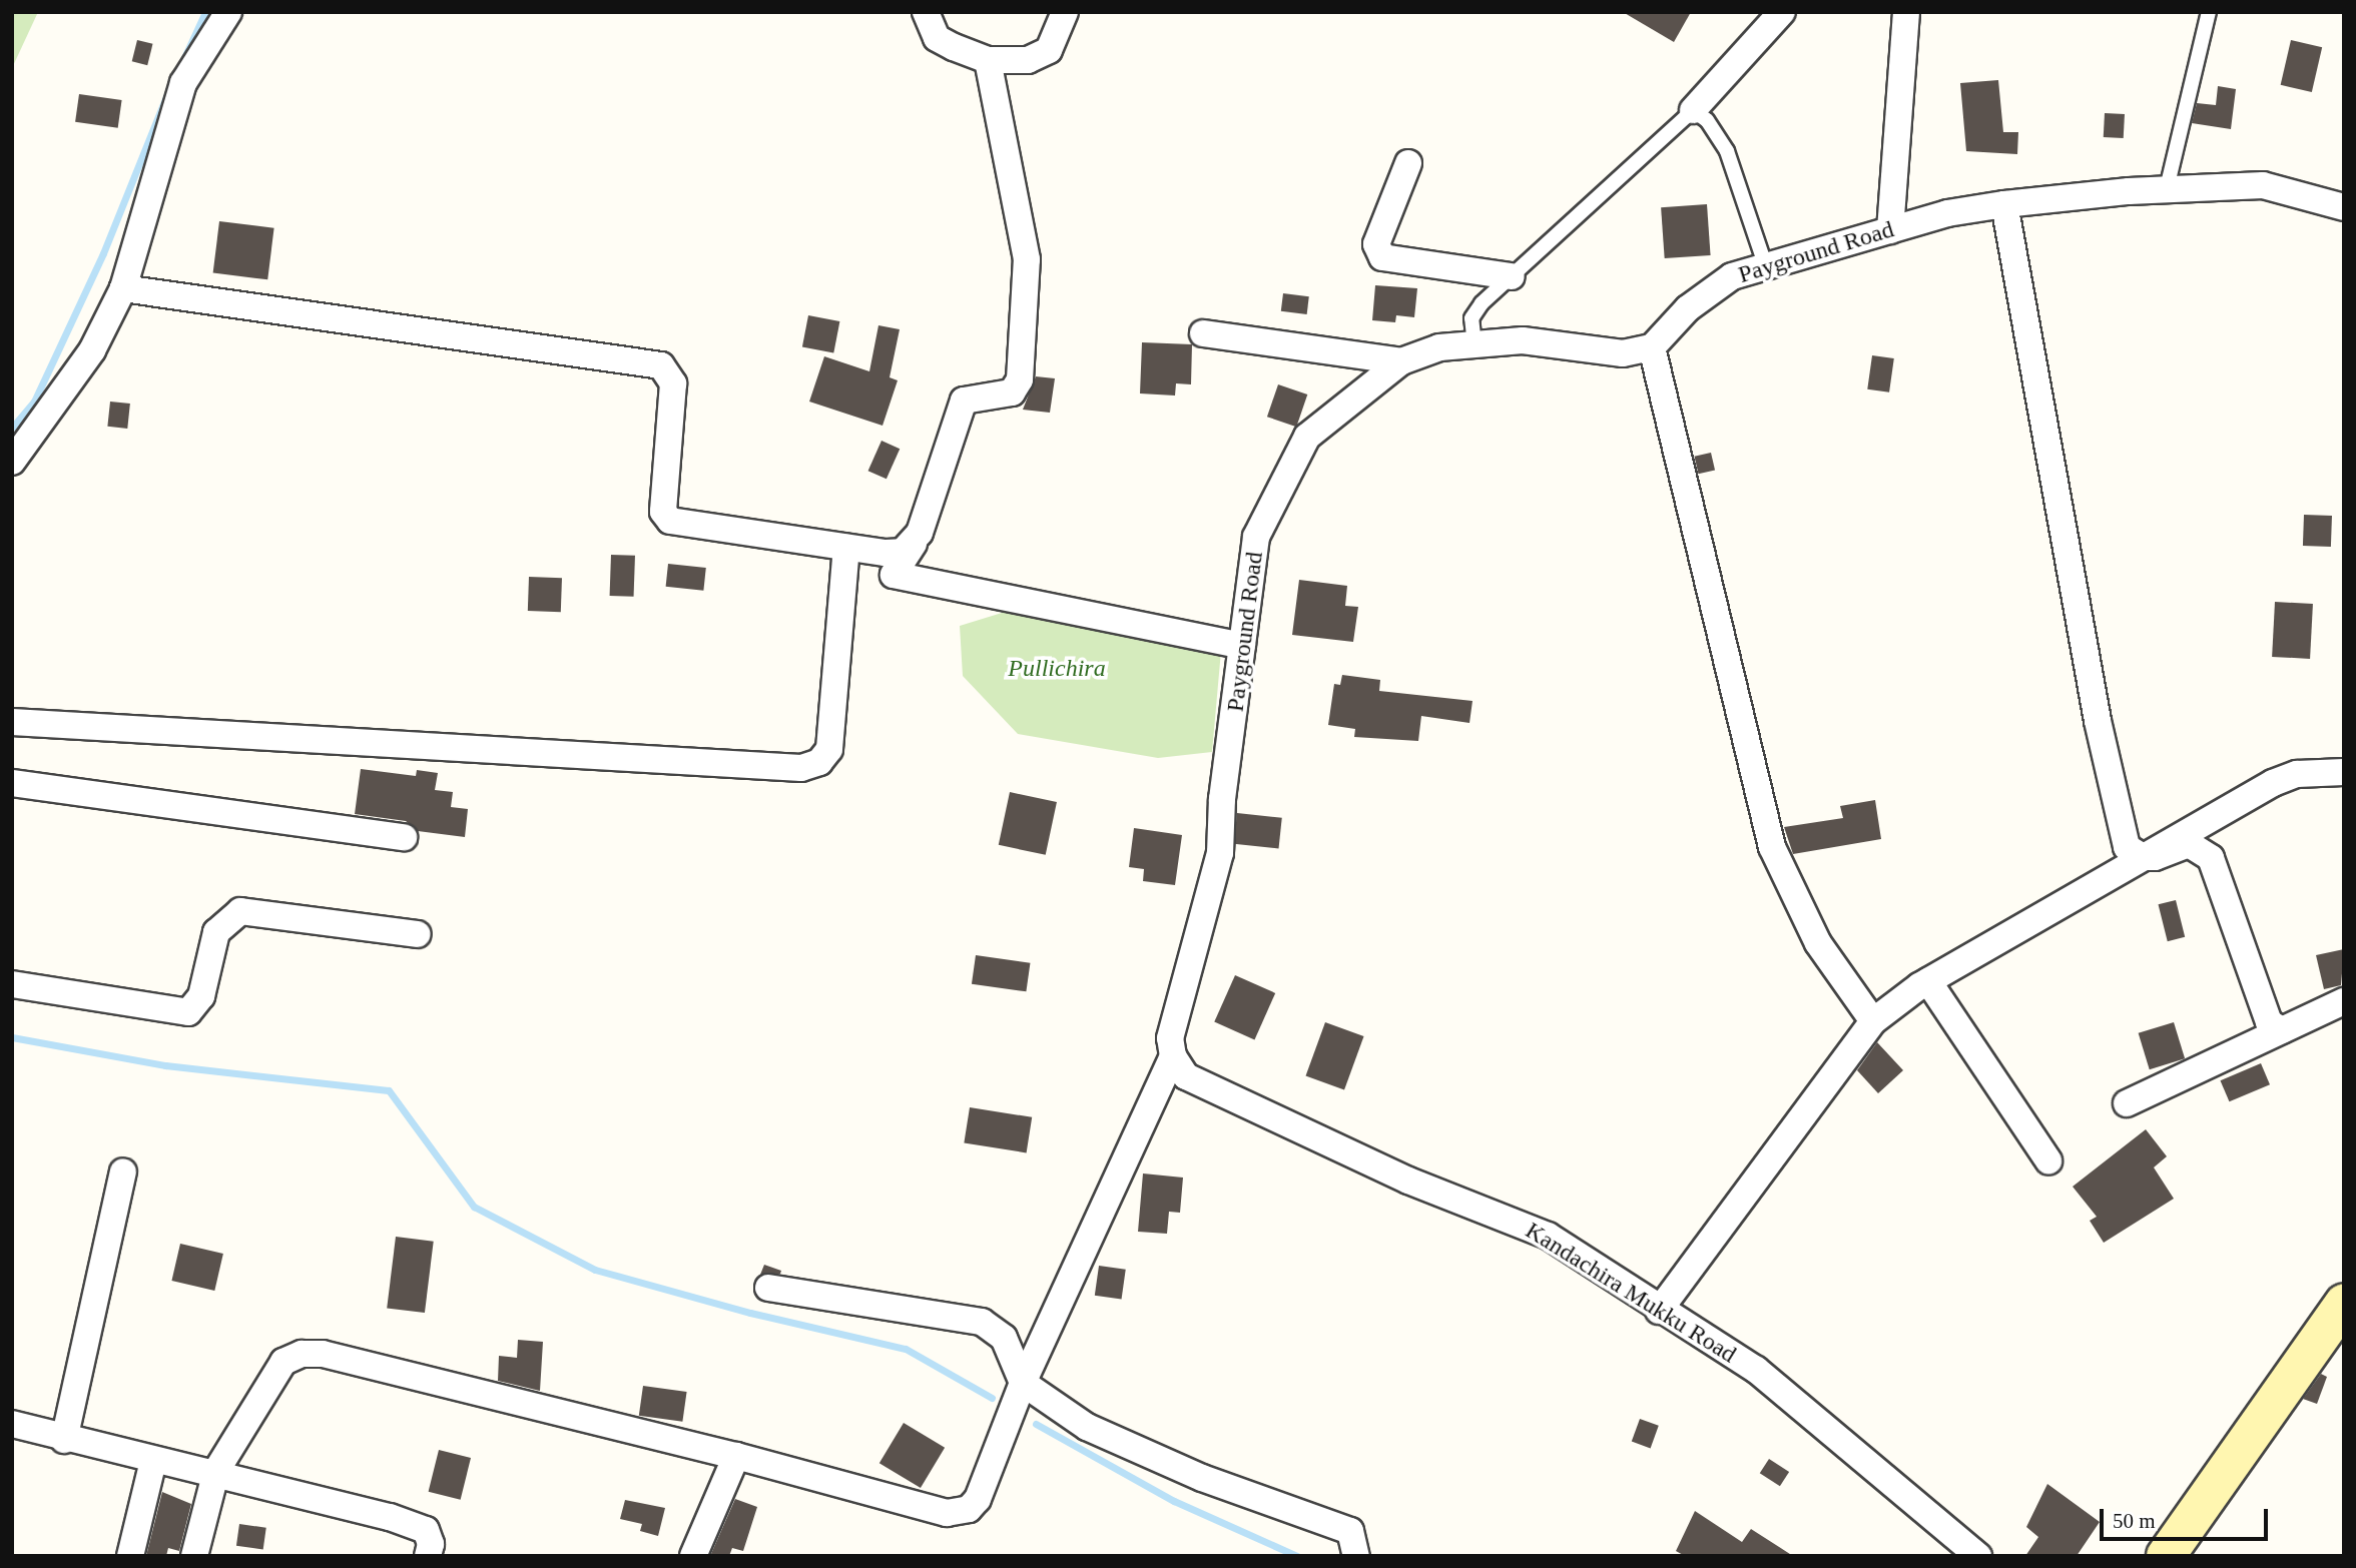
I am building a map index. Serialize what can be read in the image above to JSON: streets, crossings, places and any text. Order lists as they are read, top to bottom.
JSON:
{
  "streets": {
    "street": ["Payground Road", "Kandachira Mukku Road"]
  },
  "crossings": [
    ["Payground Road", "Kandachira Mukku Road"]
  ],
  "parks": ["Pullichira"],
  "scale_bar": "50 m"
}
